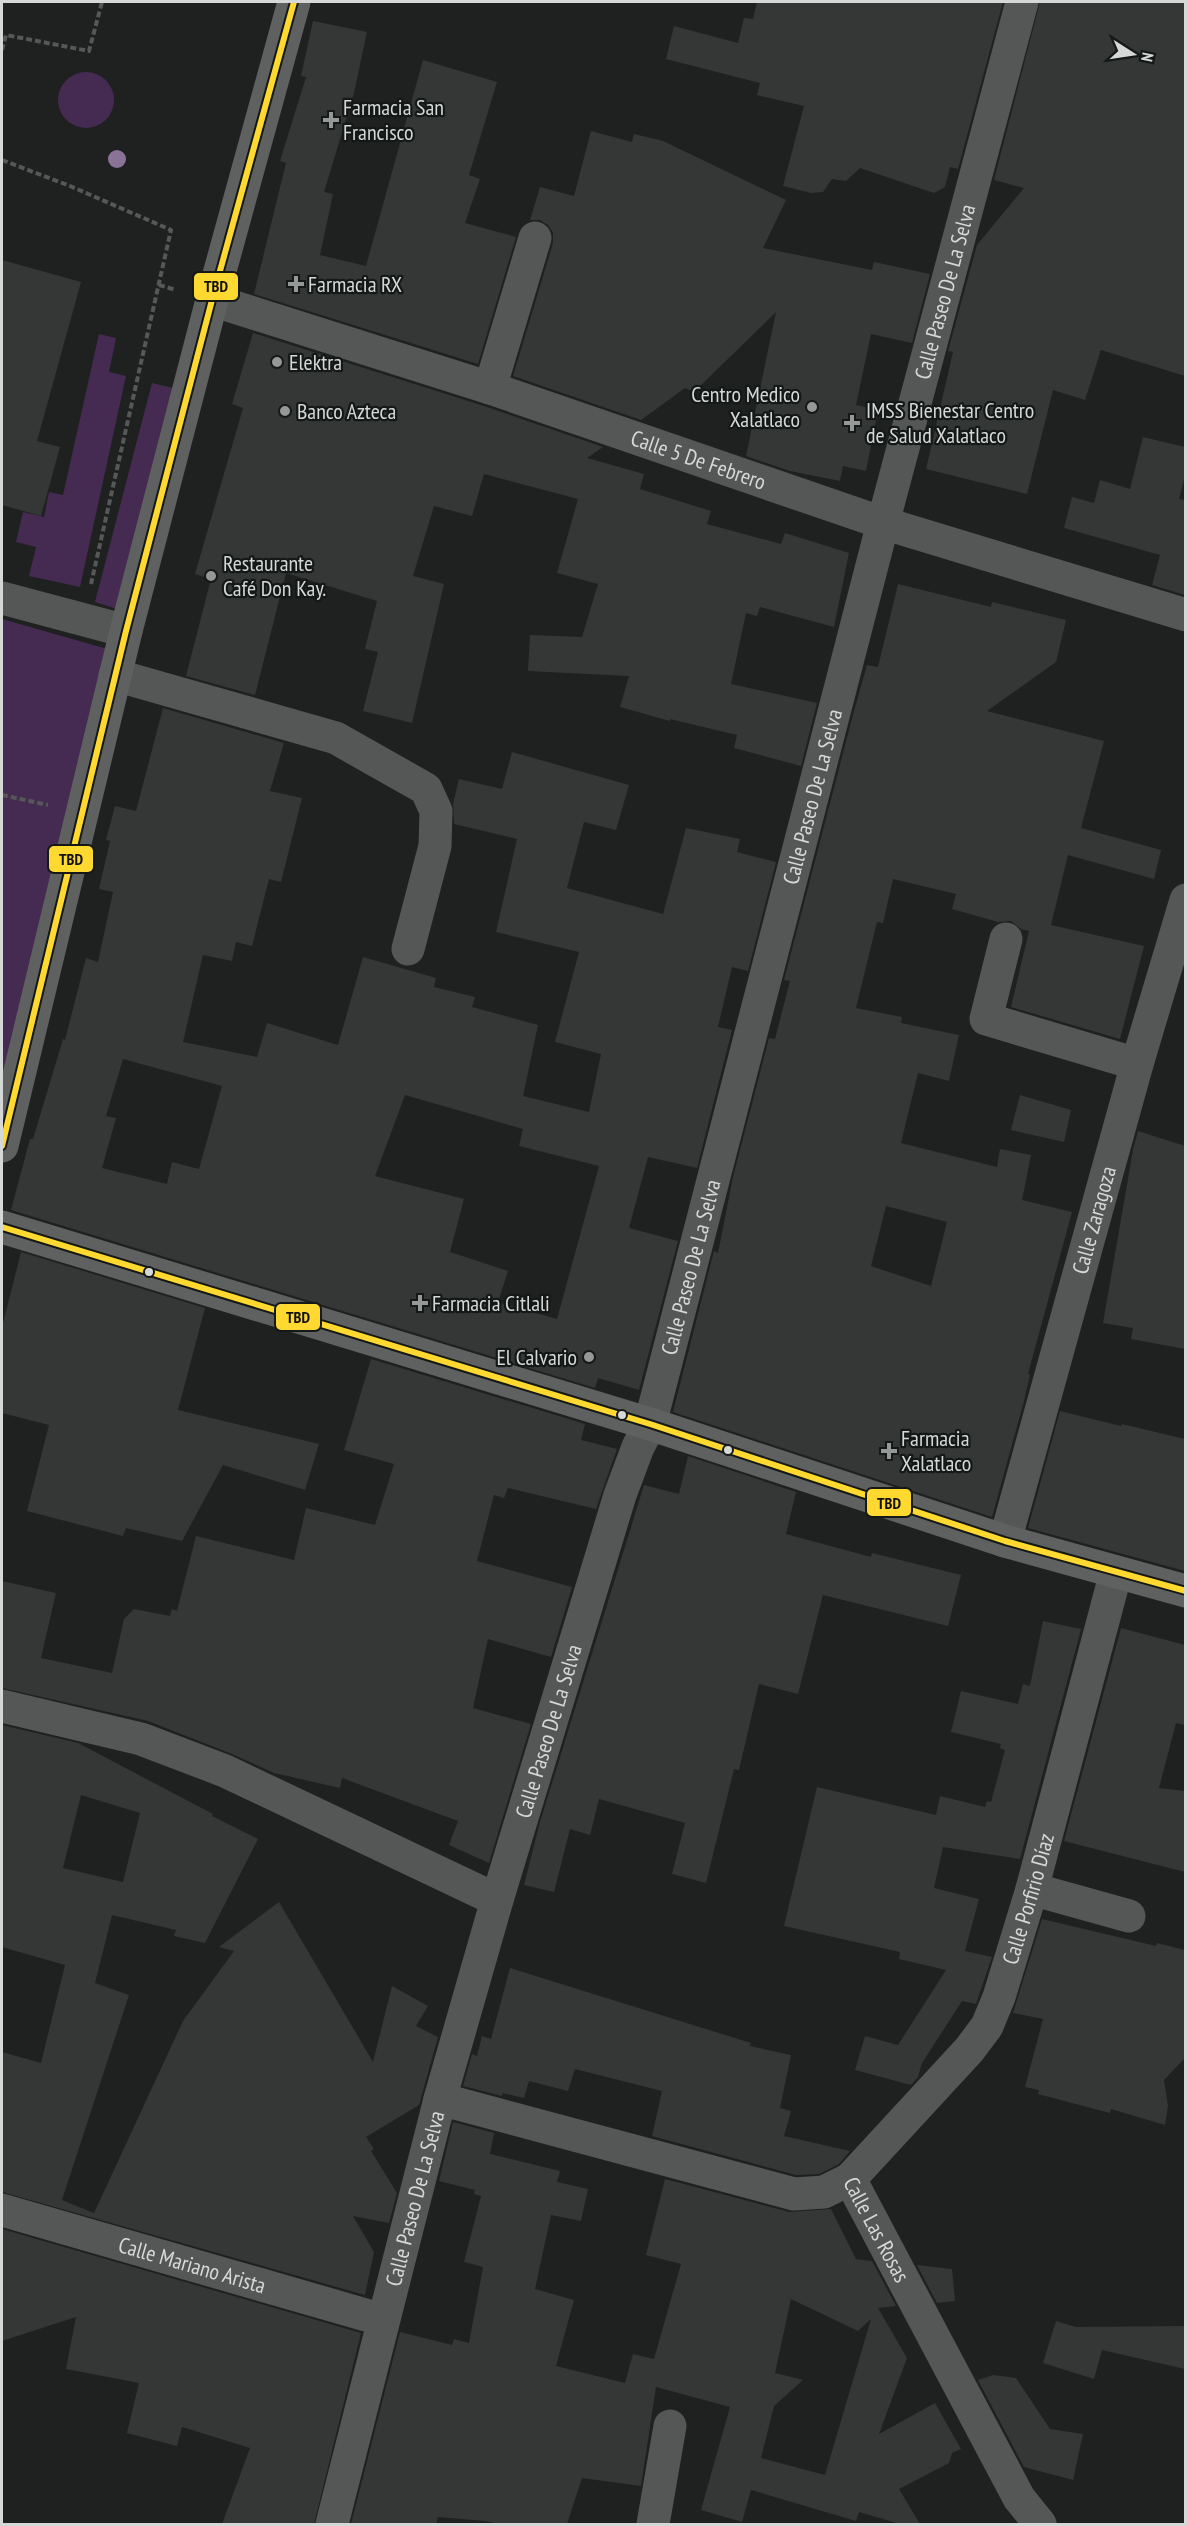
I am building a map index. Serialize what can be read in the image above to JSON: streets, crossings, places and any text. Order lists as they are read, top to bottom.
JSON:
{
  "streets": {
    "street": [
      "Calle Paseo De La Selva",
      "Calle 5 De Febrero",
      "Calle Zaragoza",
      "Calle Porfirio Díaz",
      "Calle Las Rosas",
      "Calle Mariano Arista"
    ]
  },
  "crossings": [
    ["Calle Paseo De La Selva", "Calle 5 De Febrero"],
    ["Calle Paseo De La Selva", "Calle Las Rosas"],
    ["Calle Paseo De La Selva", "Calle Mariano Arista"],
    ["Calle Porfirio Díaz", "Calle Las Rosas"]
  ],
  "places": {
    "health": [
      "Farmacia San Francisco",
      "Farmacia RX",
      "IMSS Bienestar Centro de Salud Xalatlaco",
      "Farmacia Citlali",
      "Farmacia Xalatlaco"
    ],
    "other": [
      "Elektra",
      "Centro Medico Xalatlaco",
      "Banco Azteca",
      "Restaurante Café Don Kay.",
      "El Calvario"
    ]
  },
  "lines": ["transit line TBD"],
  "north": "right"
}
